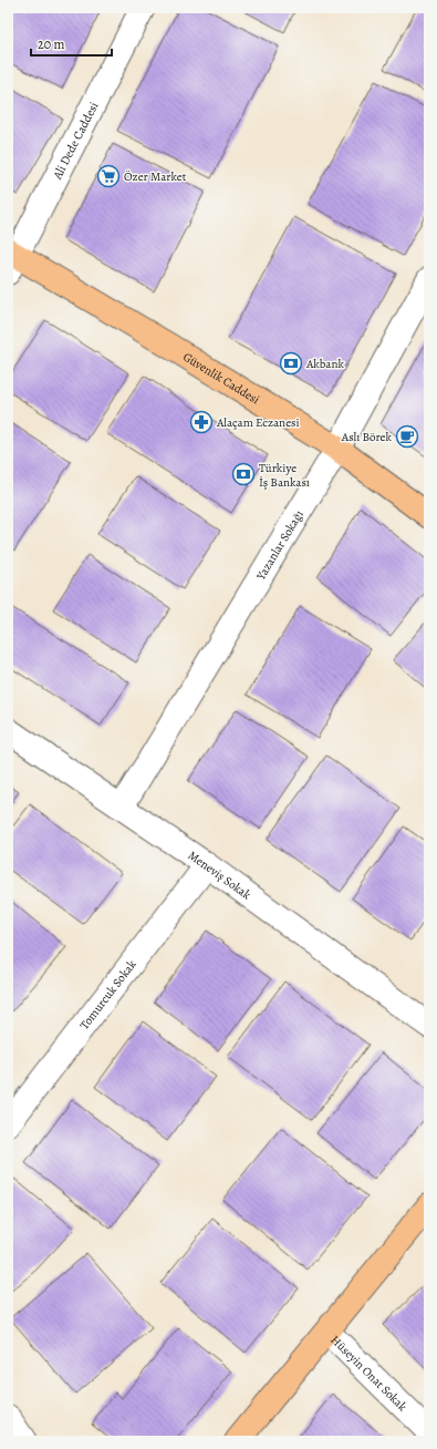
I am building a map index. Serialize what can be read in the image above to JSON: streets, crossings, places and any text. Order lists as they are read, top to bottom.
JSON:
{
  "streets": {
    "main road": ["Güvenlik Caddesi"],
    "street": [
      "Ali Dede Caddesi",
      "Yazanlar Sokağı",
      "Meneviş Sokak",
      "Tomurcuk Sokak",
      "Hüseyin Onat Sokak"
    ]
  },
  "crossings": [
    ["Ali Dede Caddesi", "Güvenlik Caddesi"],
    ["Güvenlik Caddesi", "Yazanlar Sokağı"],
    ["Yazanlar Sokağı", "Meneviş Sokak"],
    ["Meneviş Sokak", "Tomurcuk Sokak"]
  ],
  "places": {
    "supermarket": ["Özer Market"],
    "bank": ["Akbank", "Türkiye İş Bankası"],
    "pharmacy": ["Alaçam Eczanesi"],
    "cafe": ["Aslı Börek"]
  },
  "scale_bar": "20 m"
}
